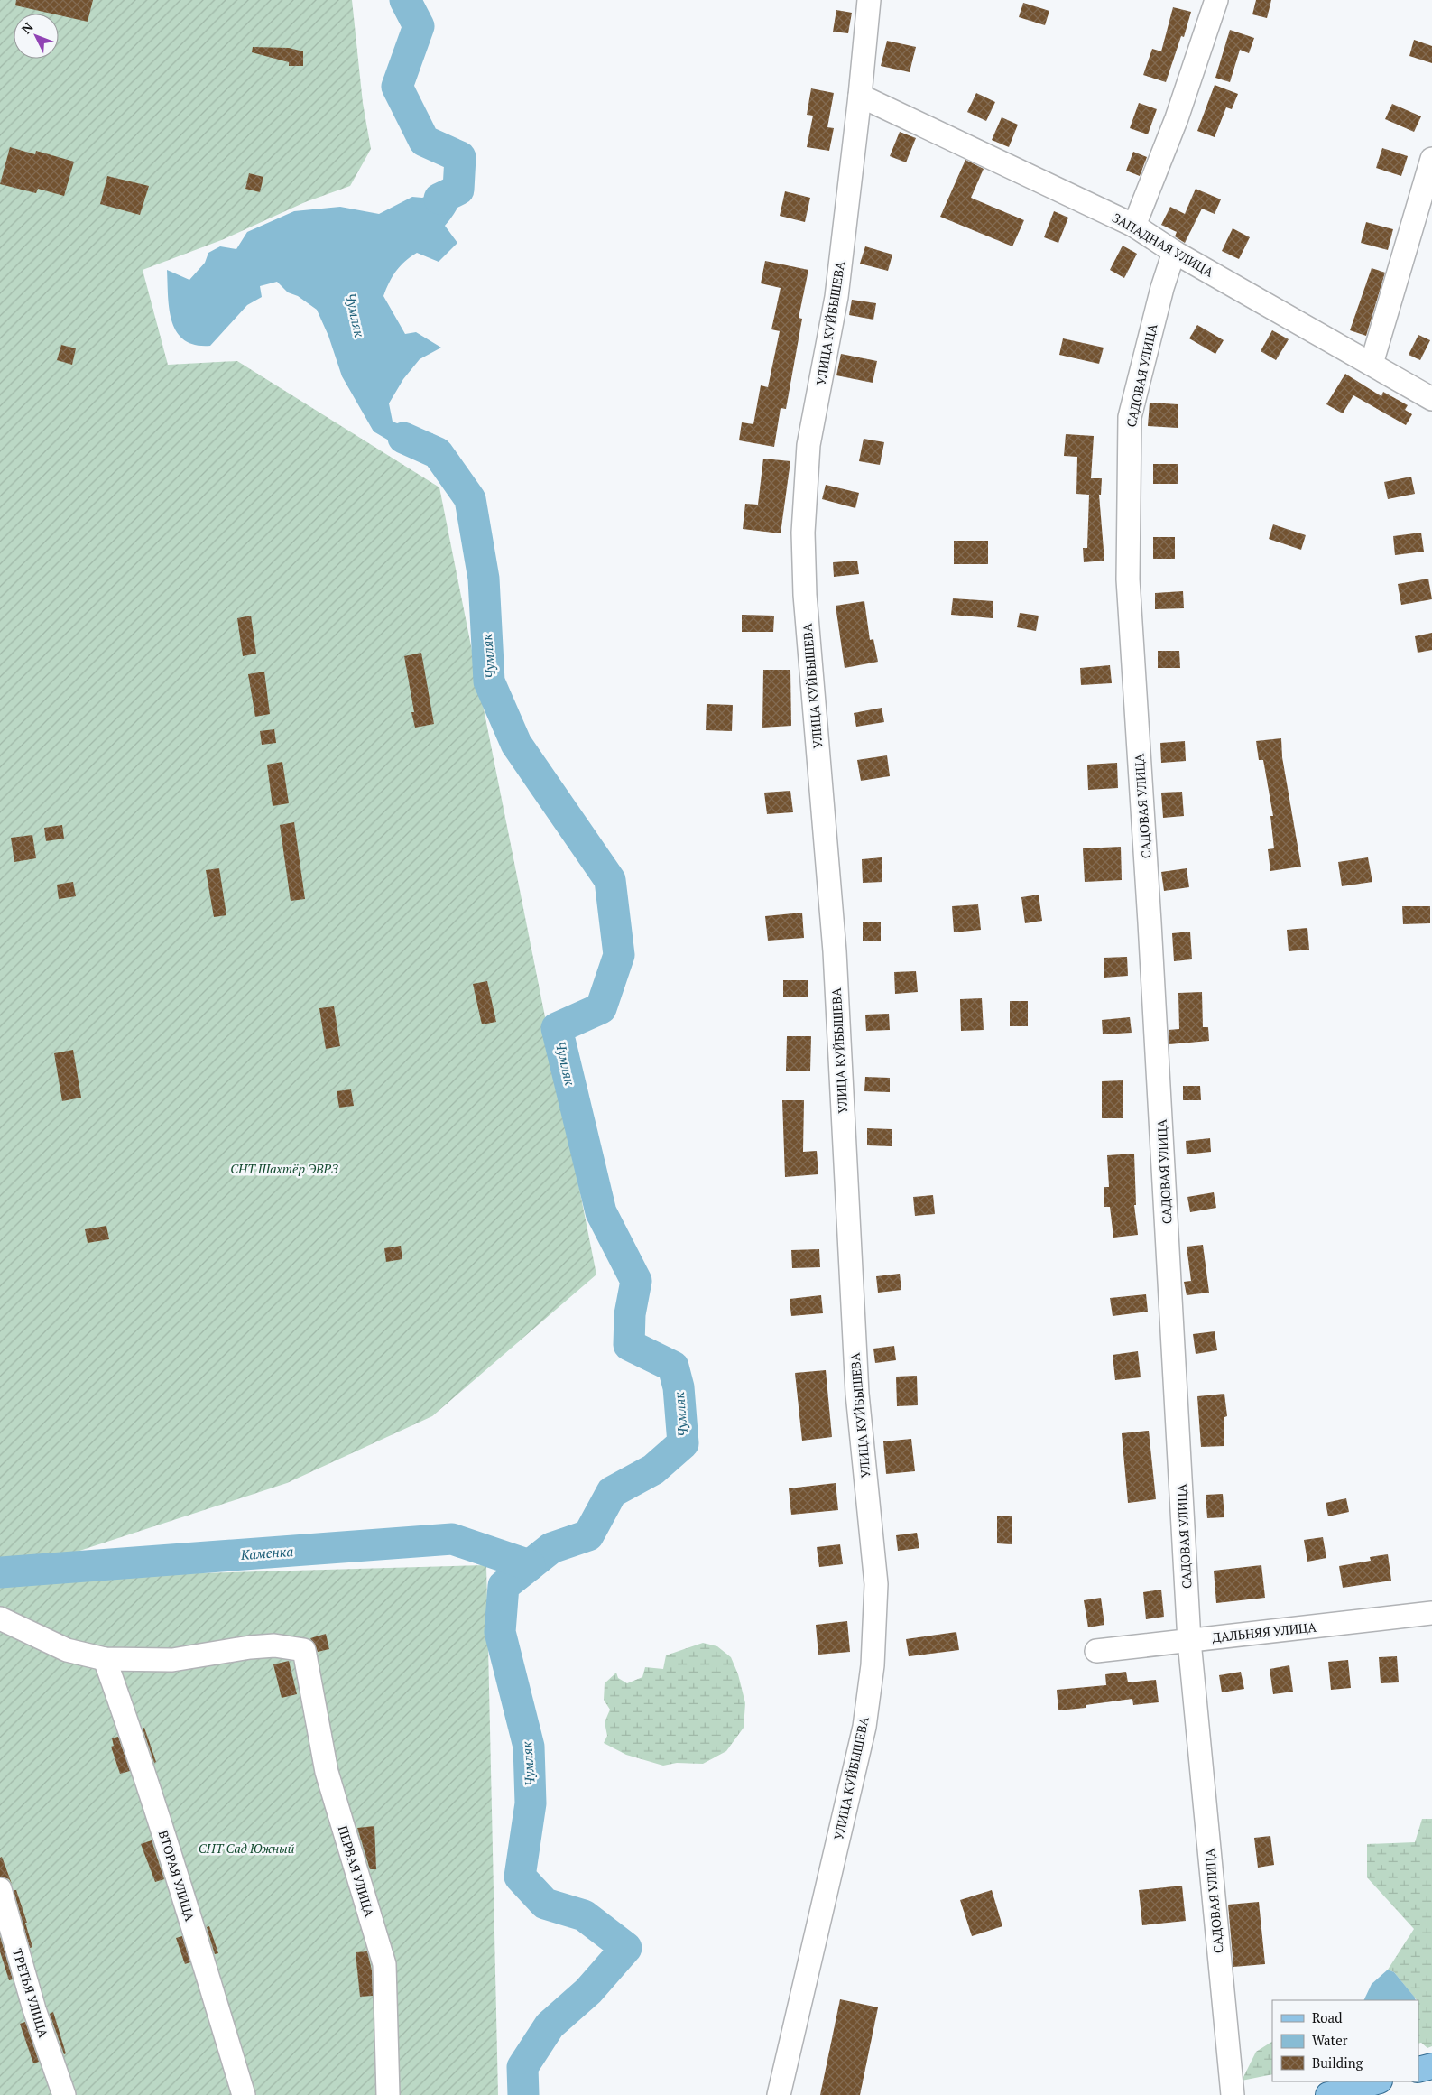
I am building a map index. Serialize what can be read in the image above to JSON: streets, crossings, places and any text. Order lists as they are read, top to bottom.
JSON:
{
  "streets": {
    "street": [
      "ЗАПАДНАЯ УЛИЦА",
      "УЛИЦА КУЙБЫШЕВА",
      "САДОВАЯ УЛИЦА",
      "ДАЛЬНЯЯ УЛИЦА",
      "ПЕРВАЯ УЛИЦА",
      "ВТОРАЯ УЛИЦА",
      "ТРЕТЬЯ УЛИЦА"
    ]
  },
  "crossings": [
    ["ЗАПАДНАЯ УЛИЦА", "УЛИЦА КУЙБЫШЕВА"],
    ["ЗАПАДНАЯ УЛИЦА", "САДОВАЯ УЛИЦА"],
    ["САДОВАЯ УЛИЦА", "ДАЛЬНЯЯ УЛИЦА"],
    ["ПЕРВАЯ УЛИЦА", "ВТОРАЯ УЛИЦА"]
  ],
  "water": ["Чумляк", "Каменка"],
  "parks": ["СНТ Шахтёр ЭВРЗ", "СНТ Сад Южный"],
  "legend": ["Road", "Water", "Building"],
  "north": "top left"
}
